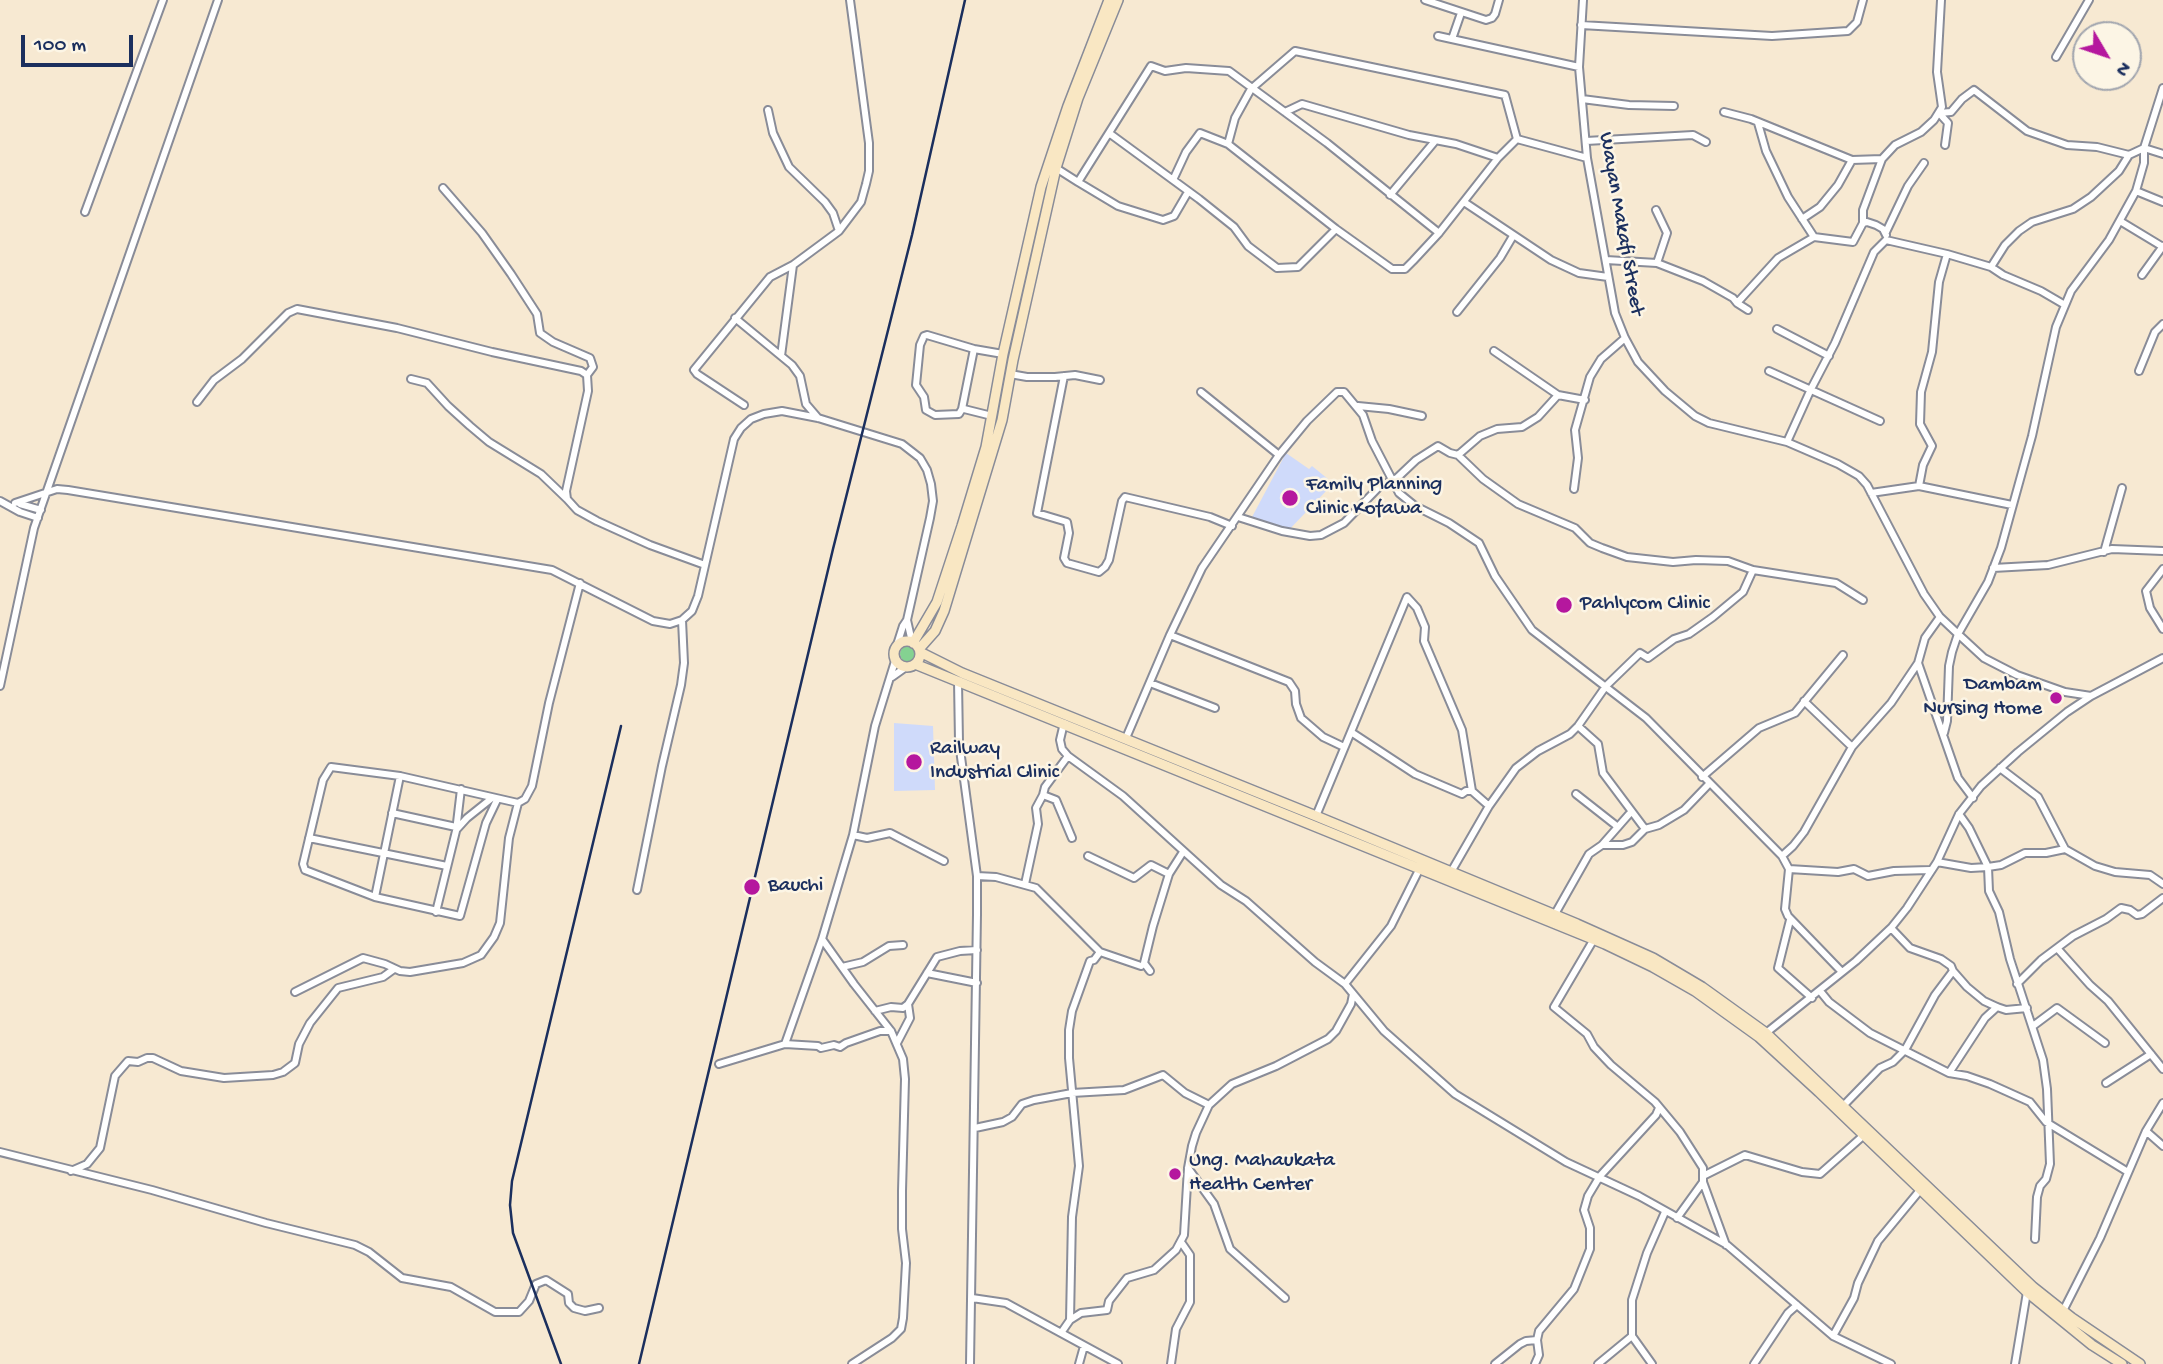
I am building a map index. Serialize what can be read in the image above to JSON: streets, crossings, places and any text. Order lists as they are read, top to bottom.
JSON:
{
  "streets": {
    "street": ["Wayan Makafi Street"]
  },
  "places": [
    "Family Planning Clinic Kofawa",
    "Pahlycom Clinic",
    "Dambam Nursing Home",
    "Railway Industrial Clinic",
    "Bauchi",
    "Ung. Mahaukata Health Center"
  ],
  "scale_bar": "100 m",
  "north": "bottom right"
}
